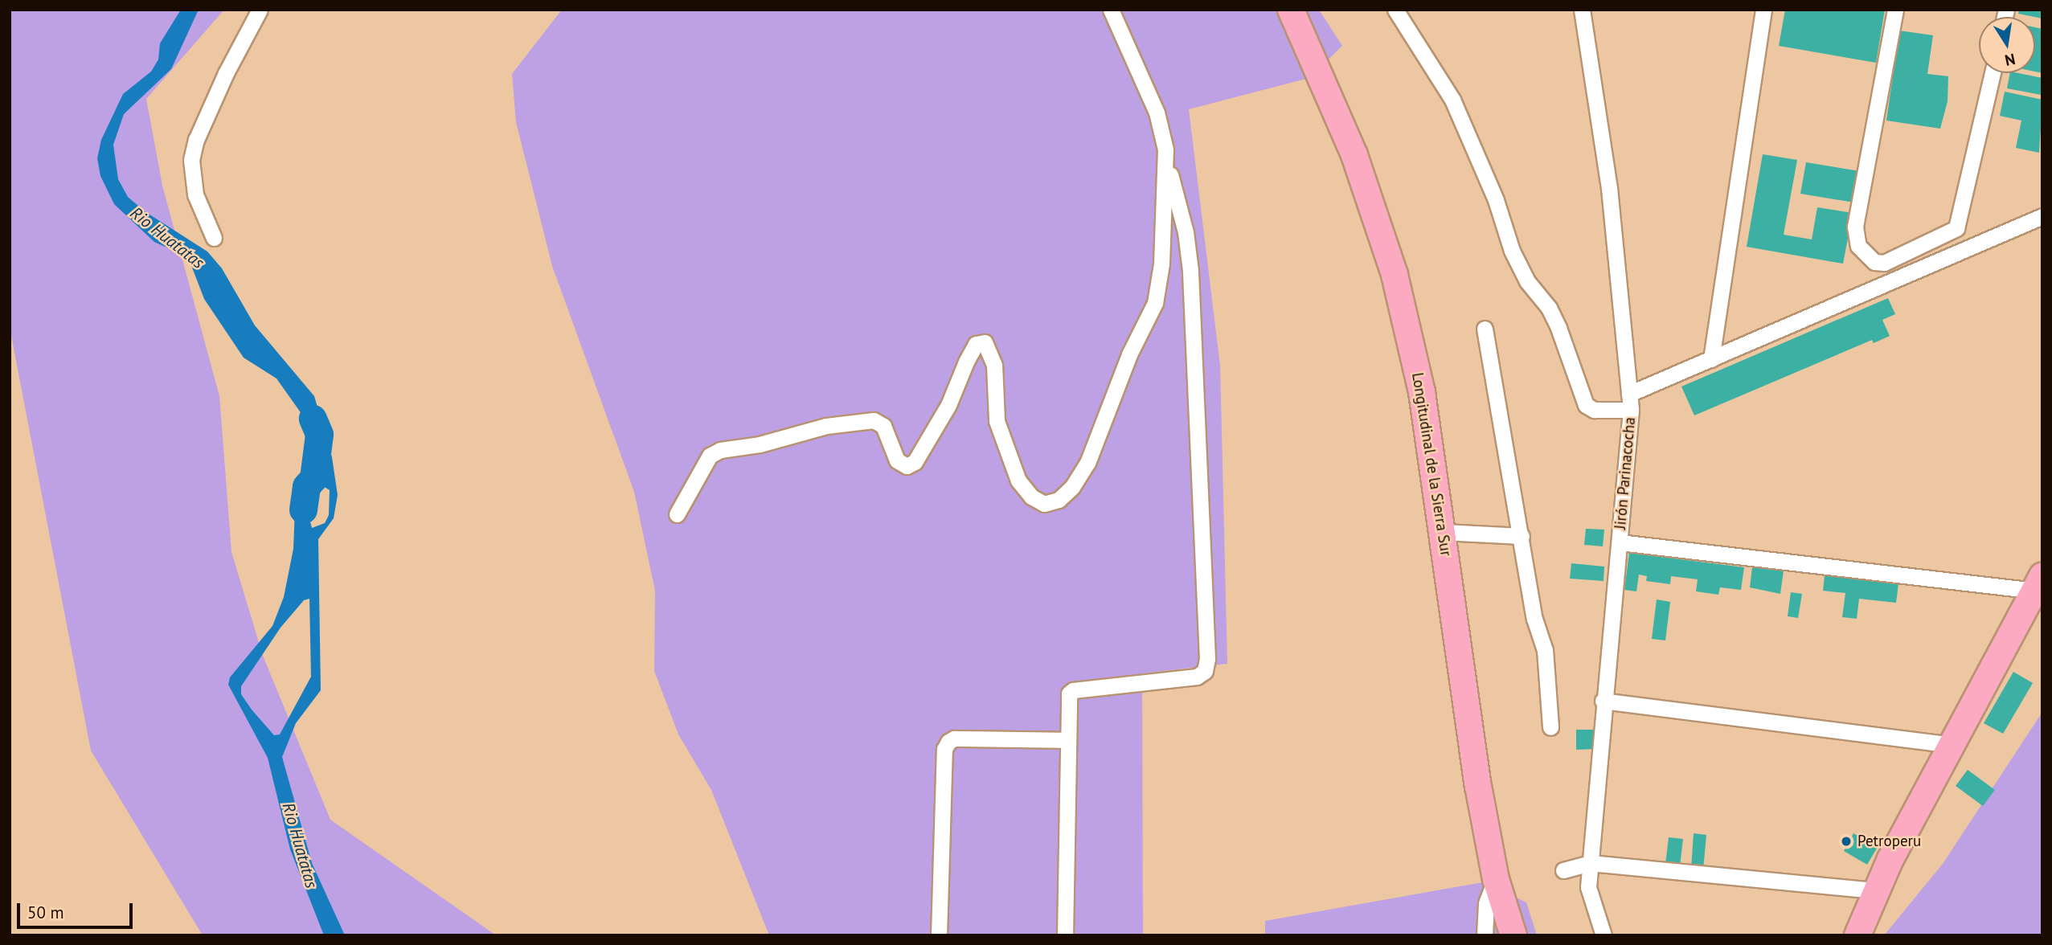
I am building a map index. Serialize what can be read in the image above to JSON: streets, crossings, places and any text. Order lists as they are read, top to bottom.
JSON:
{
  "streets": {
    "main road": ["Longitudinal de la Sierra Sur"],
    "street": ["Jirón Parinacocha"]
  },
  "water": ["Rio Huatatas"],
  "places": ["Petroperu"],
  "scale_bar": "50 m",
  "north": "bottom"
}
